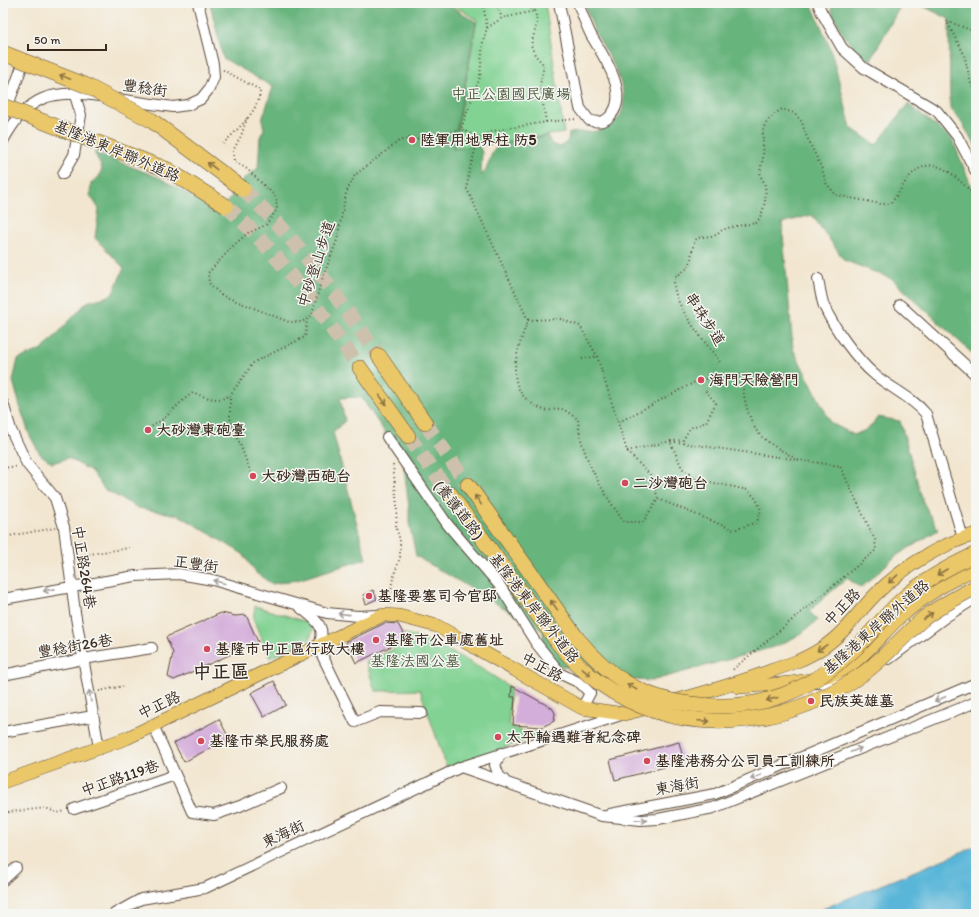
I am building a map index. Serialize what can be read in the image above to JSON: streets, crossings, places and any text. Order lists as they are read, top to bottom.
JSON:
{
  "streets": {
    "highway": ["基隆港東岸聯外道路"],
    "main road": ["中正路"],
    "street": [
      "豐稔街",
      "(養護道路)",
      "正豐街",
      "中正路264巷",
      "豐稔街26巷",
      "中正路119巷",
      "東海街"
    ],
    "path": ["中砂登山步道", "串珠步道"]
  },
  "crossings": [
    ["(養護道路)", "中正路"],
    ["正豐街", "中正路264巷"],
    ["正豐街", "中正路"],
    ["中正路264巷", "中正路"],
    ["中正路264巷", "豐稔街26巷"],
    ["中正路", "中正路119巷"],
    ["中正路", "東海街"]
  ],
  "one_way": ["正豐街"],
  "districts": ["中正區"],
  "parks": ["中正公園國民廣場", "基隆法國公墓"],
  "places": [
    "陸軍用地界柱 防5",
    "海門天險營門",
    "大砂灣東砲臺",
    "大砂灣西砲台",
    "二沙灣砲台",
    "基隆要塞司令官邸",
    "基隆市公車處舊址",
    "基隆市中正區行政大樓",
    "民族英雄墓",
    "太平輪遇難者紀念碑",
    "基隆市榮民服務處",
    "基隆港務分公司員工訓練所"
  ],
  "scale_bar": "50 m"
}
